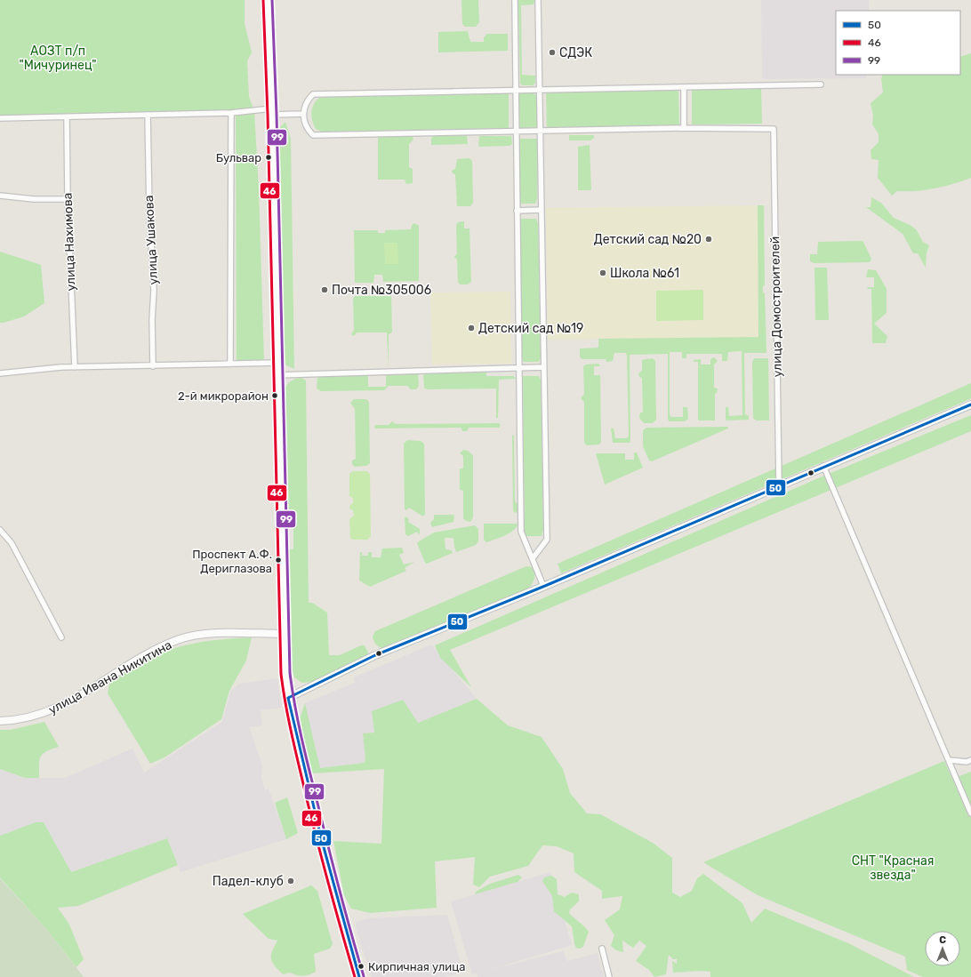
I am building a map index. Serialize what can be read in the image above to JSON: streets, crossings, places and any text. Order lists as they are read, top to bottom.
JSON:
{
  "streets": {
    "main road": ["улица Ивана Никитина"],
    "street": ["улица Ушакова", "улица Нахимова", "улица Домостроителей"]
  },
  "parks": ["АОЗТ п/п \"Мичуринец\"", "СНТ \"Красная звезда\""],
  "places": [
    "СДЭК",
    "Бульвар",
    "Детский сад №20",
    "Школа №61",
    "Почта №305006",
    "Детский сад №19",
    "2-й микрорайон",
    "Проспект А.Ф. Дериглазова",
    "Падел-клуб",
    "Кирпичная улица"
  ],
  "lines": ["transit line 46", "transit line 99", "transit line 50"],
  "legend": ["50", "46", "99"],
  "north": "top"
}
